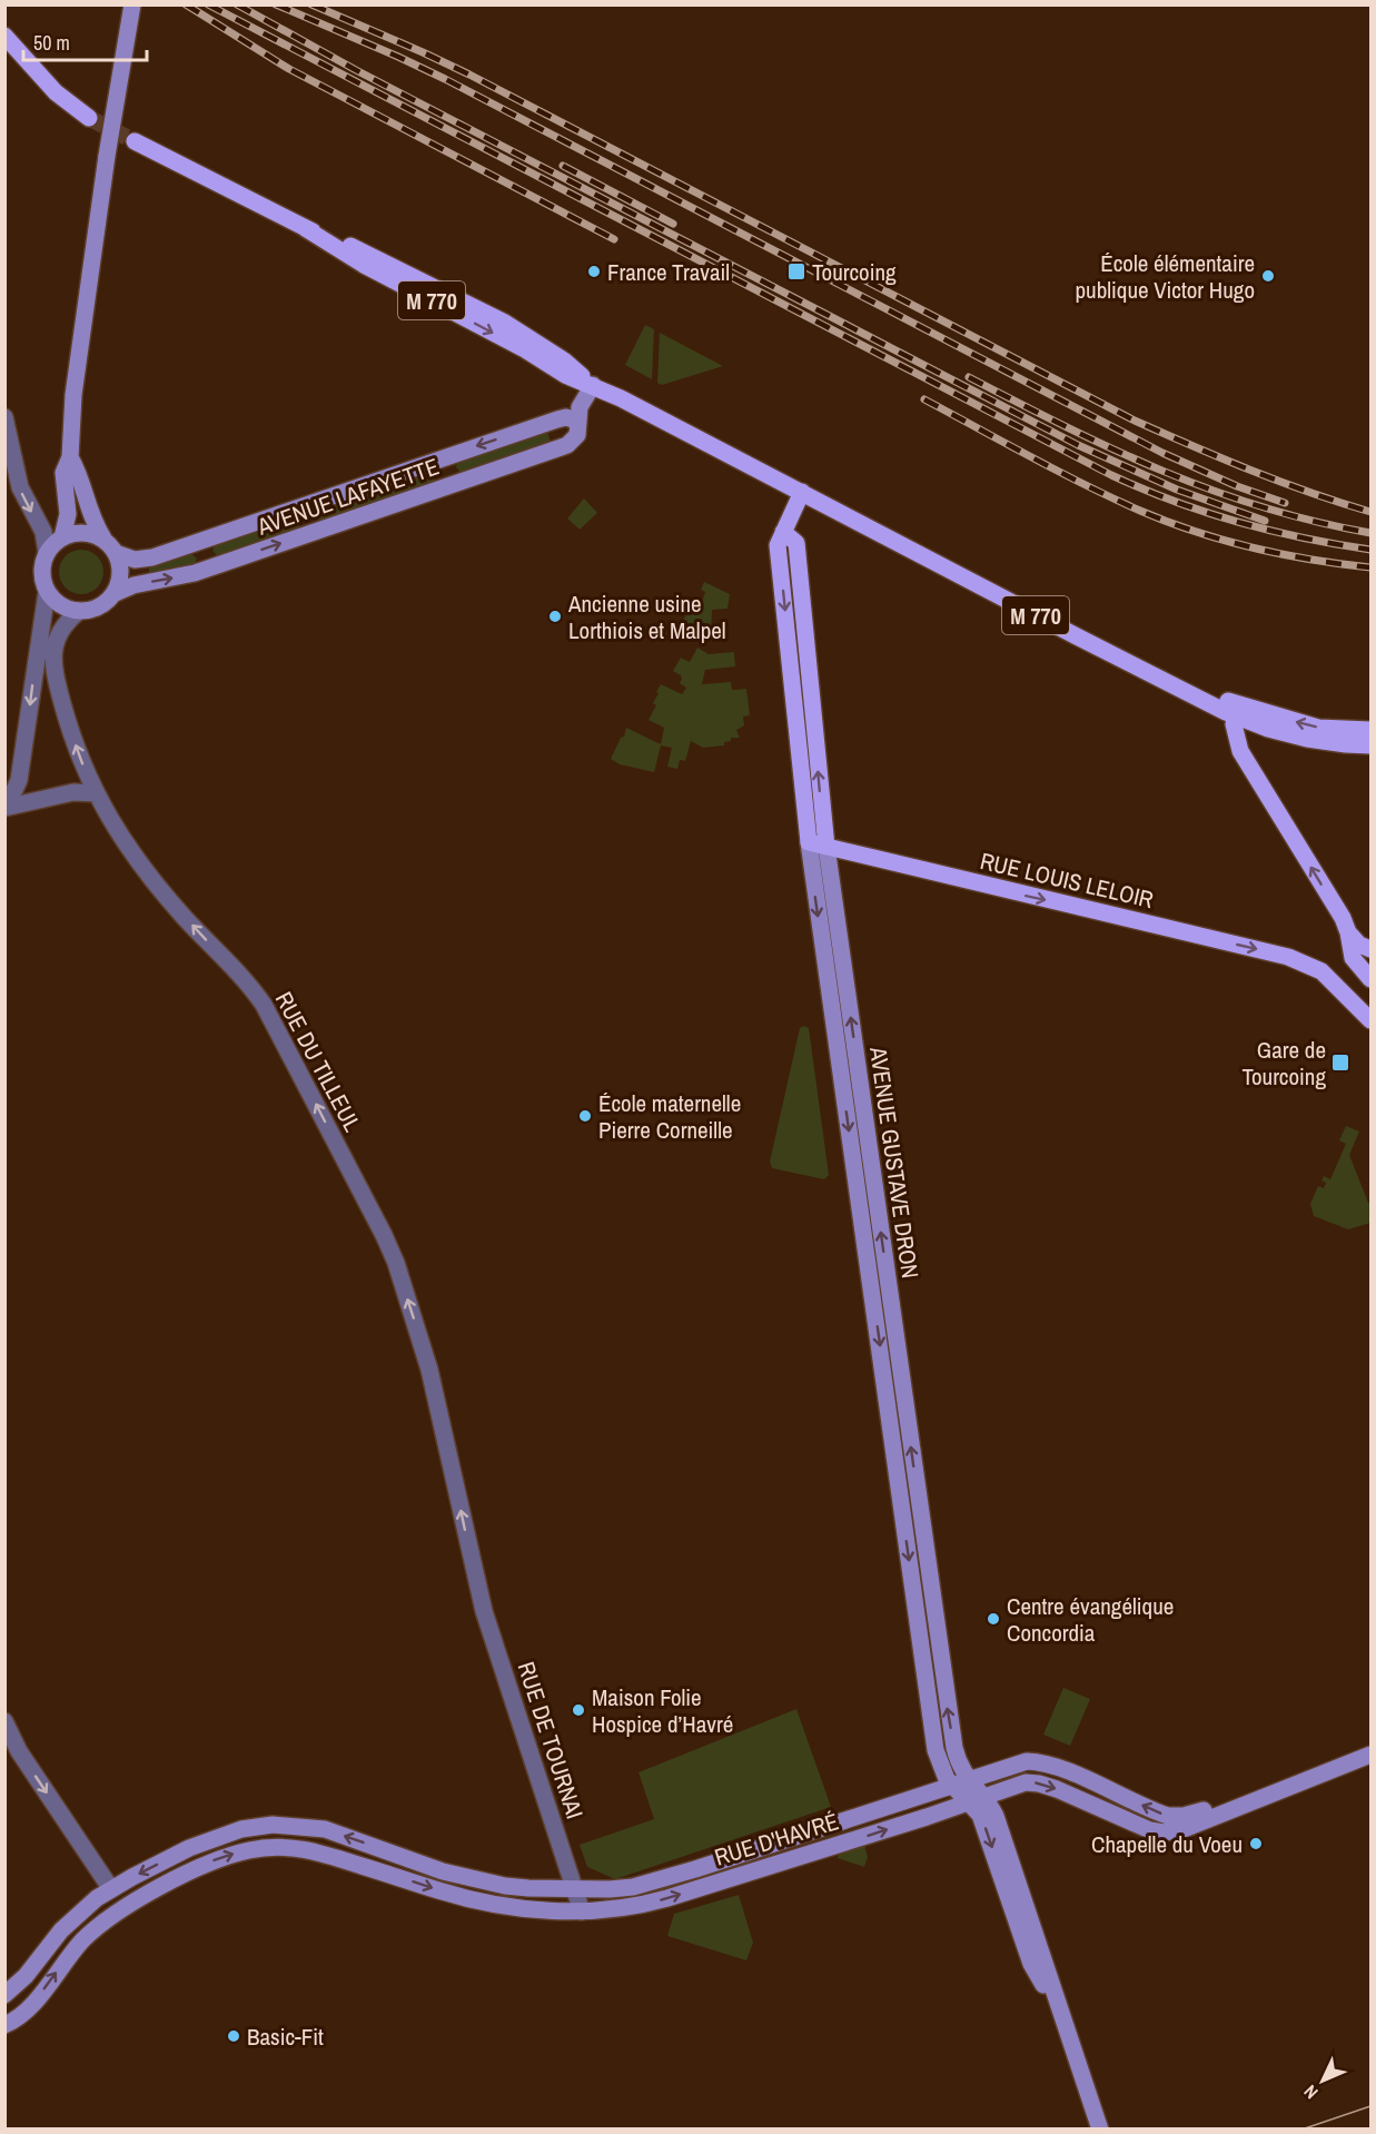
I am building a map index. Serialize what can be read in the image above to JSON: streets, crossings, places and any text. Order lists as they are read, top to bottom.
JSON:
{
  "streets": {
    "main road": [
      "M 770",
      "AVENUE LAFAYETTE",
      "RUE LOUIS LELOIR",
      "AVENUE GUSTAVE DRON",
      "RUE D'HAVRÉ"
    ],
    "street": ["RUE DU TILLEUL", "RUE DE TOURNAI"]
  },
  "crossings": [
    ["M 770", "AVENUE LAFAYETTE"],
    ["M 770", "AVENUE GUSTAVE DRON"],
    ["AVENUE LAFAYETTE", "RUE DU TILLEUL"],
    ["RUE LOUIS LELOIR", "AVENUE GUSTAVE DRON"],
    ["RUE DU TILLEUL", "RUE DE TOURNAI"],
    ["AVENUE GUSTAVE DRON", "RUE D'HAVRÉ"],
    ["RUE DE TOURNAI", "RUE D'HAVRÉ"]
  ],
  "one_way": ["RUE LOUIS LELOIR", "RUE DU TILLEUL"],
  "places": {
    "other": [
      "France Travail",
      "École élémentaire publique Victor Hugo",
      "Ancienne usine Lorthiois et Malpel",
      "École maternelle Pierre Corneille",
      "Centre évangélique Concordia",
      "Maison Folie Hospice d’Havré",
      "Chapelle du Voeu",
      "Basic-Fit"
    ],
    "transit": ["Tourcoing", "Gare de Tourcoing"]
  },
  "scale_bar": "50 m",
  "north": "bottom left"
}
